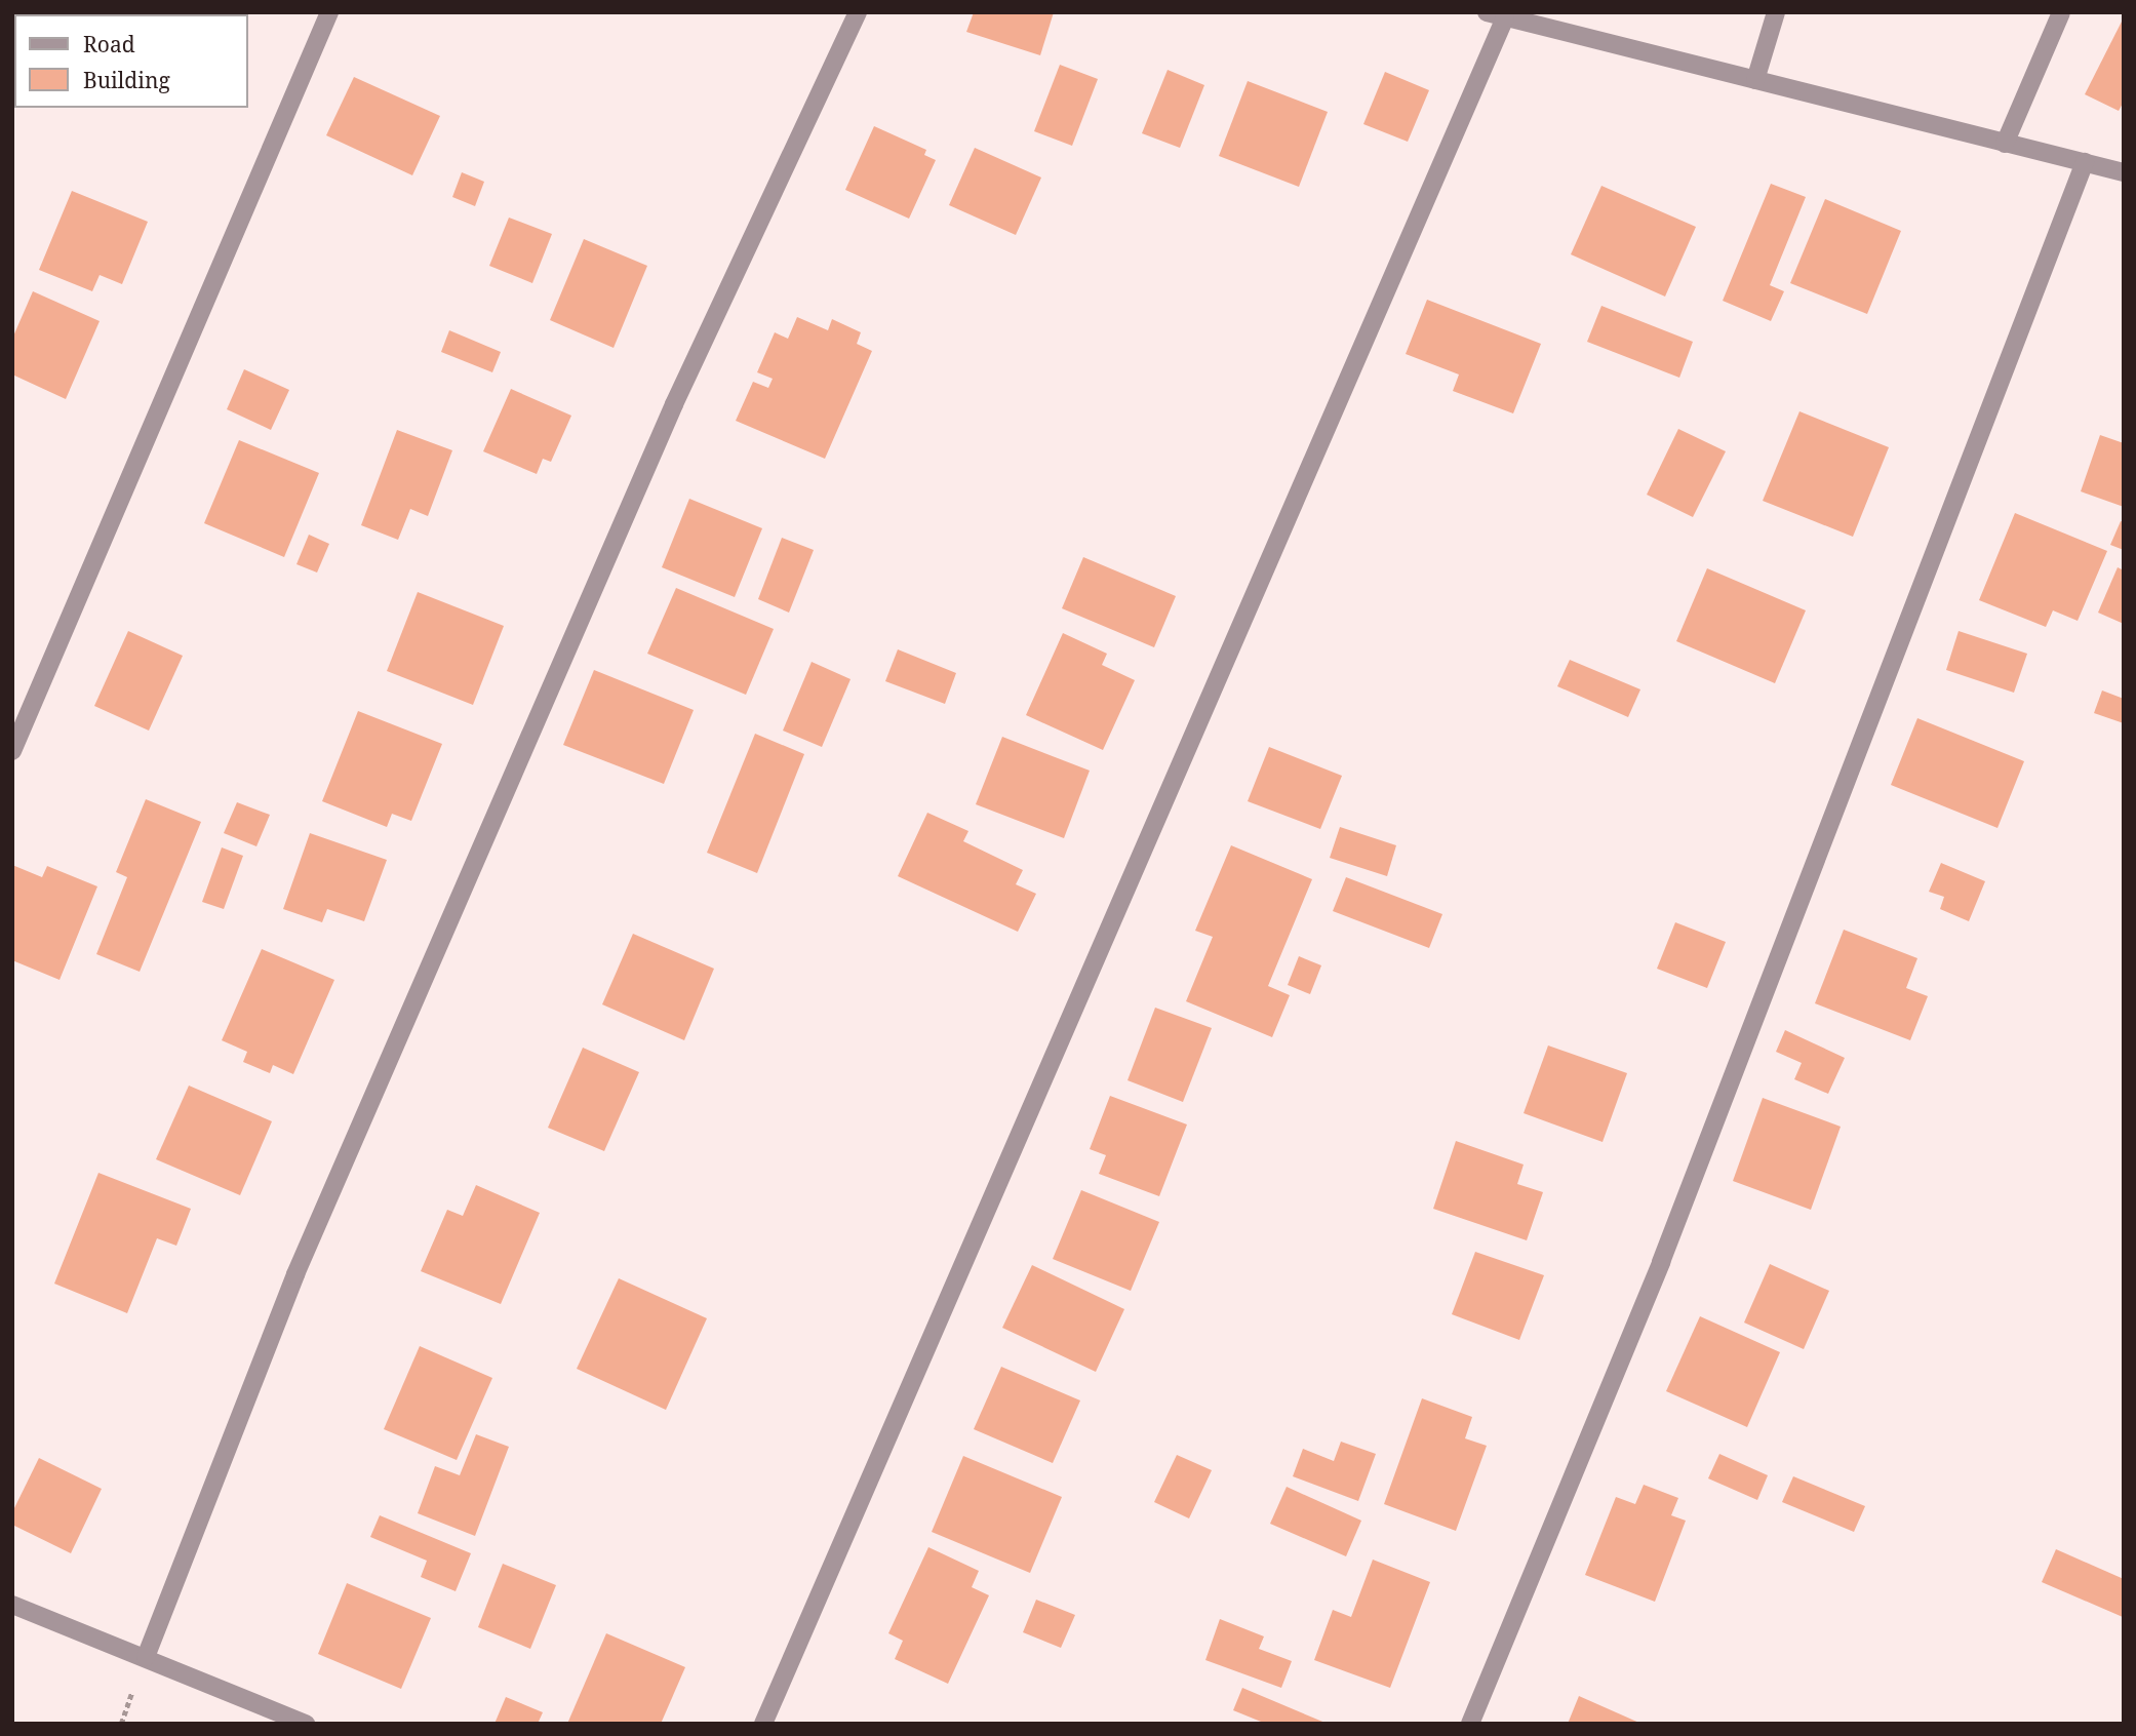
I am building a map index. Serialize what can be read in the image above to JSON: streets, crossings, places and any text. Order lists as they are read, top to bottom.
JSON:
{
  "legend": ["Road", "Building"]
}
